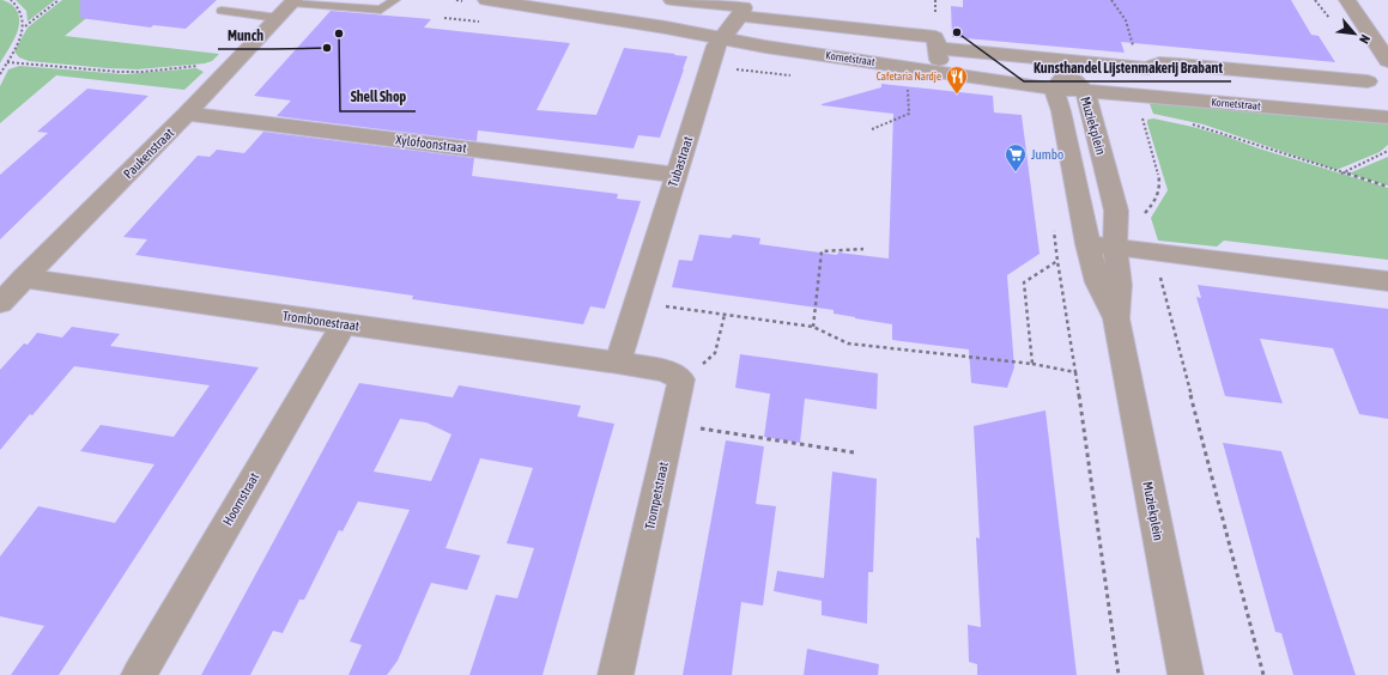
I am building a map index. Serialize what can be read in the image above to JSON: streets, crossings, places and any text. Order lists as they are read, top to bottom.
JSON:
{
  "streets": {
    "street": [
      "Kornetstraat",
      "Muziekplein",
      "Xylofoonstraat",
      "Paukenstraat",
      "Tubastraat",
      "Trombonestraat",
      "Trompetstraat",
      "Hoornstraat"
    ]
  },
  "crossings": [
    ["Kornetstraat", "Muziekplein"],
    ["Kornetstraat", "Tubastraat"],
    ["Xylofoonstraat", "Paukenstraat"],
    ["Xylofoonstraat", "Tubastraat"],
    ["Paukenstraat", "Trombonestraat"],
    ["Tubastraat", "Trombonestraat"],
    ["Trombonestraat", "Hoornstraat"]
  ],
  "places": {
    "other": ["Kunsthandel Lijstenmakerij Brabant", "Shell Shop", "Munch"],
    "restaurant": ["Cafetaria Nardje"],
    "supermarket": ["Jumbo"]
  },
  "north": "bottom right"
}
